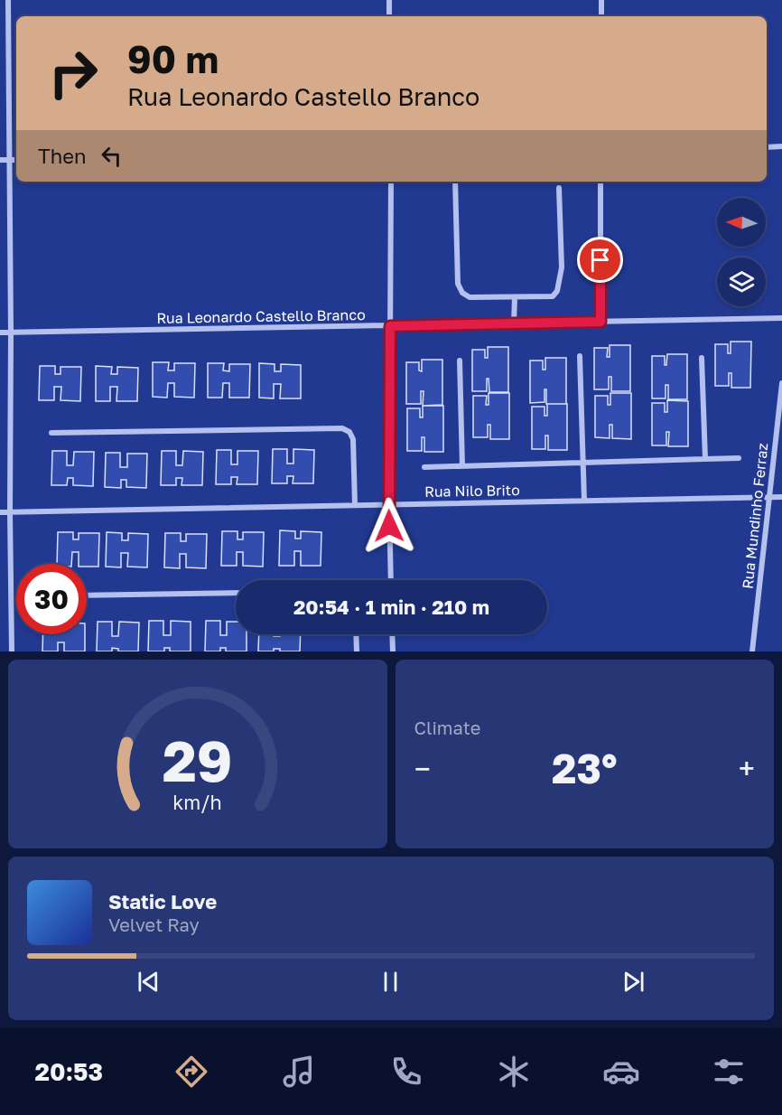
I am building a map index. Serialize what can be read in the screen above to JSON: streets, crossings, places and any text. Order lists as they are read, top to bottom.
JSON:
{
  "streets": {
    "street": ["Rua Leonardo Castello Branco", "Rua Nilo Brito", "Rua Mundinho Ferraz"]
  },
  "crossings": [
    ["Rua Nilo Brito", "Rua Mundinho Ferraz"]
  ],
  "north": "left",
  "page": {
    "turn": ["90 m", "Rua Leonardo Castello Branco"],
    "then": "Then",
    "limit": "30",
    "trip": "20:54 · 1 min · 210 m",
    "tile": "Climate",
    "heat": ["−", "23°", "+"],
    "song": ["Static Love", "Velvet Ray"],
    "tabs": "20:53",
    "gauge": ["29", "km/h"]
  }
}
